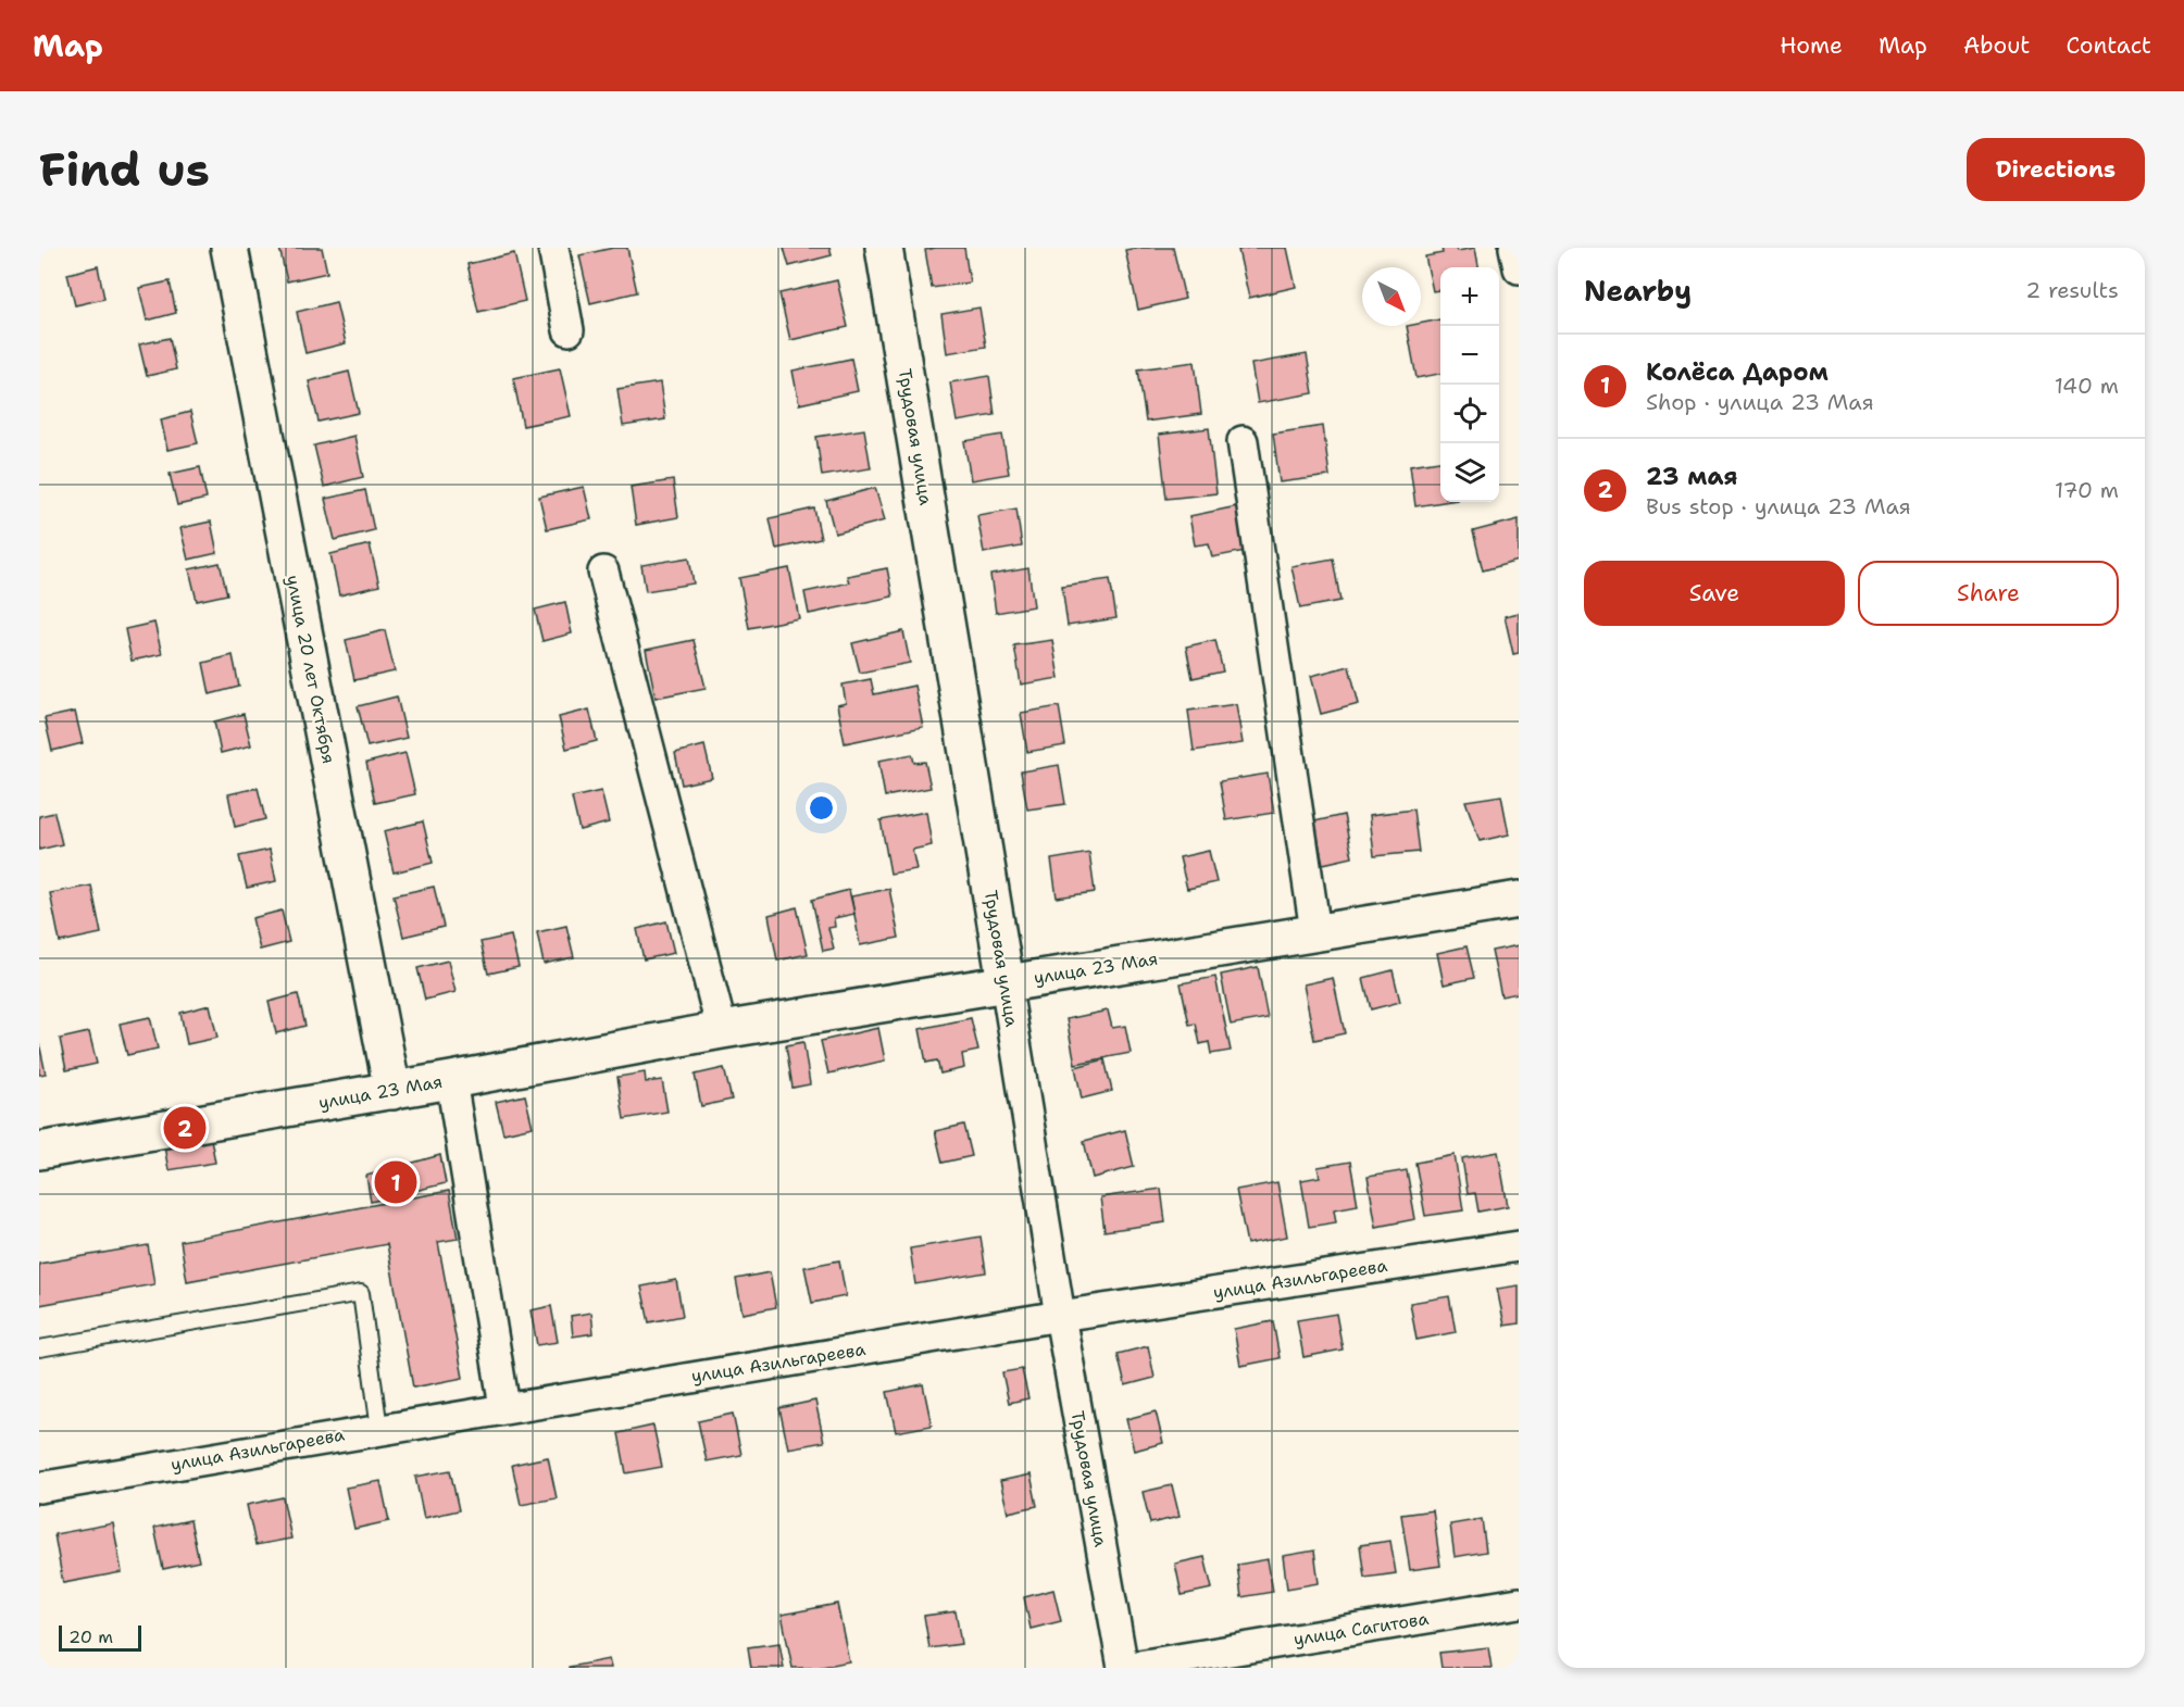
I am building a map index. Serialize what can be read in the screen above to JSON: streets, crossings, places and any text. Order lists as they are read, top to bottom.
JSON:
{
  "streets": {
    "main road": ["Трудовая улица", "улица 20 лет Октября", "улица 23 Мая"],
    "street": ["улица Азильгареева", "улица Сагитова"]
  },
  "crossings": [
    ["Трудовая улица", "улица 23 Мая"],
    ["Трудовая улица", "улица Азильгареева"],
    ["Трудовая улица", "улица Сагитова"],
    ["улица 20 лет Октября", "улица 23 Мая"]
  ],
  "scale_bar": "20 m",
  "north": "bottom right",
  "page": {
    "header": "Map",
    "nav": [
      "Home",
      "Map",
      "About",
      "Contact"
    ],
    "buttons": [
      "Directions",
      ["Save", "Share"]
    ],
    "title": "Find us",
    "heading": ["Nearby", "2 results"],
    "map_buttons": ["+", "−"],
    "list": [
      {
        "mark": "1",
        "name": "Колёса Даром",
        "note": "Shop · улица 23 Мая",
        "value": "140 m"
      },
      {
        "mark": "2",
        "name": "23 мая",
        "note": "Bus stop · улица 23 Мая",
        "value": "170 m"
      }
    ],
    "pins": ["2", "1"],
    "scale": "20 m"
  }
}
